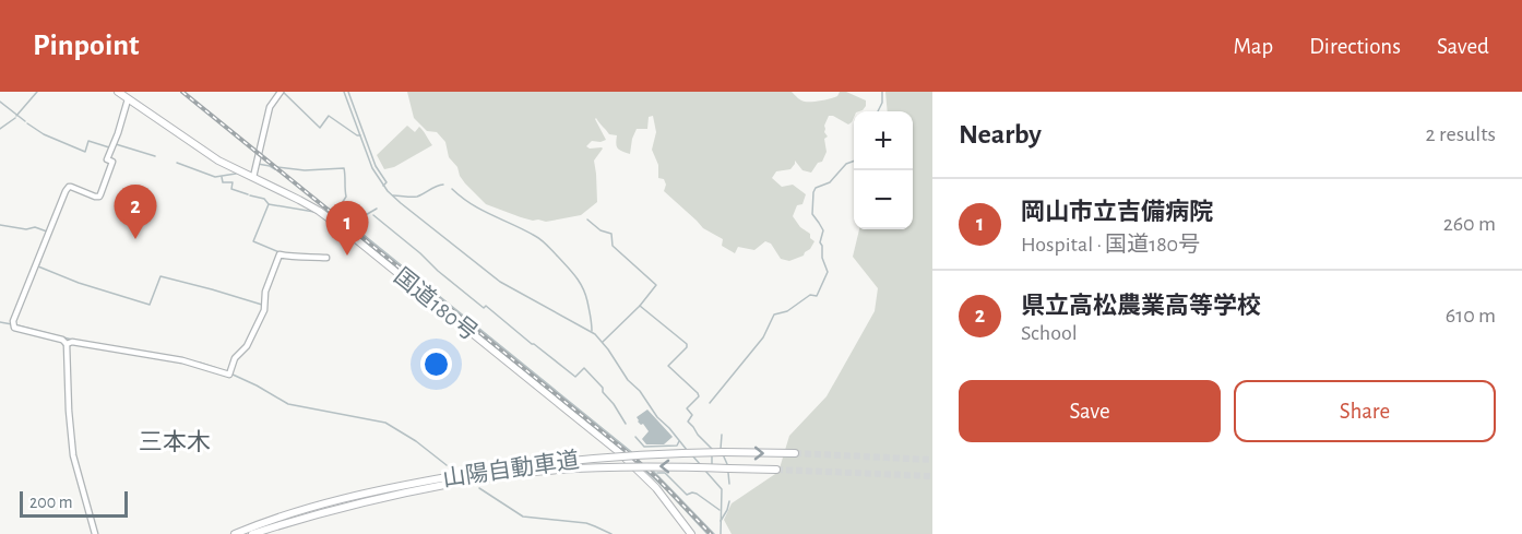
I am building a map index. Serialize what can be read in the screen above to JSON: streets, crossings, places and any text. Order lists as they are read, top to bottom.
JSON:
{
  "streets": {
    "highway": ["国道180号", "山陽自動車道"]
  },
  "districts": ["三本木"],
  "scale_bar": "200 m",
  "page": {
    "header": "Pinpoint",
    "nav": ["Map", "Directions", "Saved"],
    "heading": ["Nearby", "2 results"],
    "map_buttons": ["+", "−"],
    "list": [
      {
        "mark": "1",
        "name": "岡山市立吉備病院",
        "note": "Hospital · 国道180号",
        "value": "260 m"
      },
      {
        "mark": "2",
        "name": "県立高松農業高等学校",
        "note": "School",
        "value": "610 m"
      }
    ],
    "pins": ["2", "1"],
    "buttons": ["Save", "Share"],
    "scale": "200 m"
  }
}
